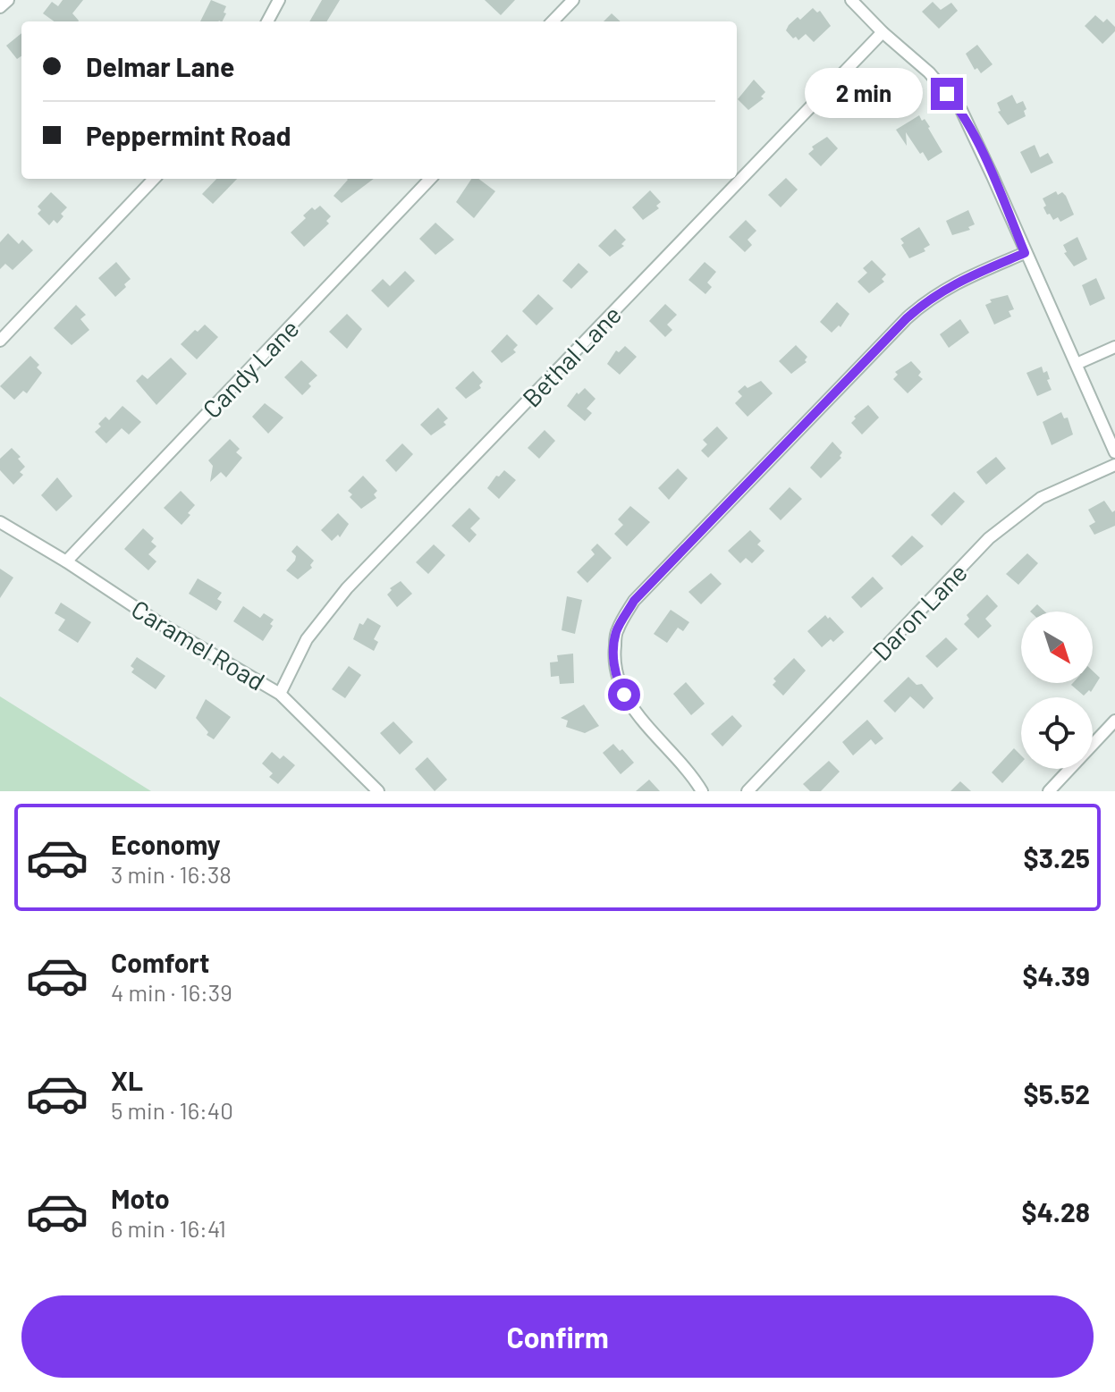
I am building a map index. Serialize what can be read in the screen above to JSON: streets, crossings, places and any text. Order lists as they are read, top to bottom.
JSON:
{
  "streets": {
    "street": [
      "Bethal Lane",
      "Candy Lane",
      "Daron Lane",
      "Caramel Road"
    ]
  },
  "crossings": [
    ["Bethal Lane", "Caramel Road"],
    ["Candy Lane", "Caramel Road"]
  ],
  "north": "bottom right",
  "page": {
    "banner": ["Delmar Lane", "Peppermint Road"],
    "bubble": "2 min",
    "list": [
      {
        "name": "Economy",
        "note": "3 min · 16:38",
        "value": "$3.25"
      },
      {
        "name": "Comfort",
        "note": "4 min · 16:39",
        "value": "$4.39"
      },
      {
        "name": "XL",
        "note": "5 min · 16:40",
        "value": "$5.52"
      },
      {
        "name": "Moto",
        "note": "6 min · 16:41",
        "value": "$4.28"
      }
    ],
    "buttons": "Confirm"
  }
}
